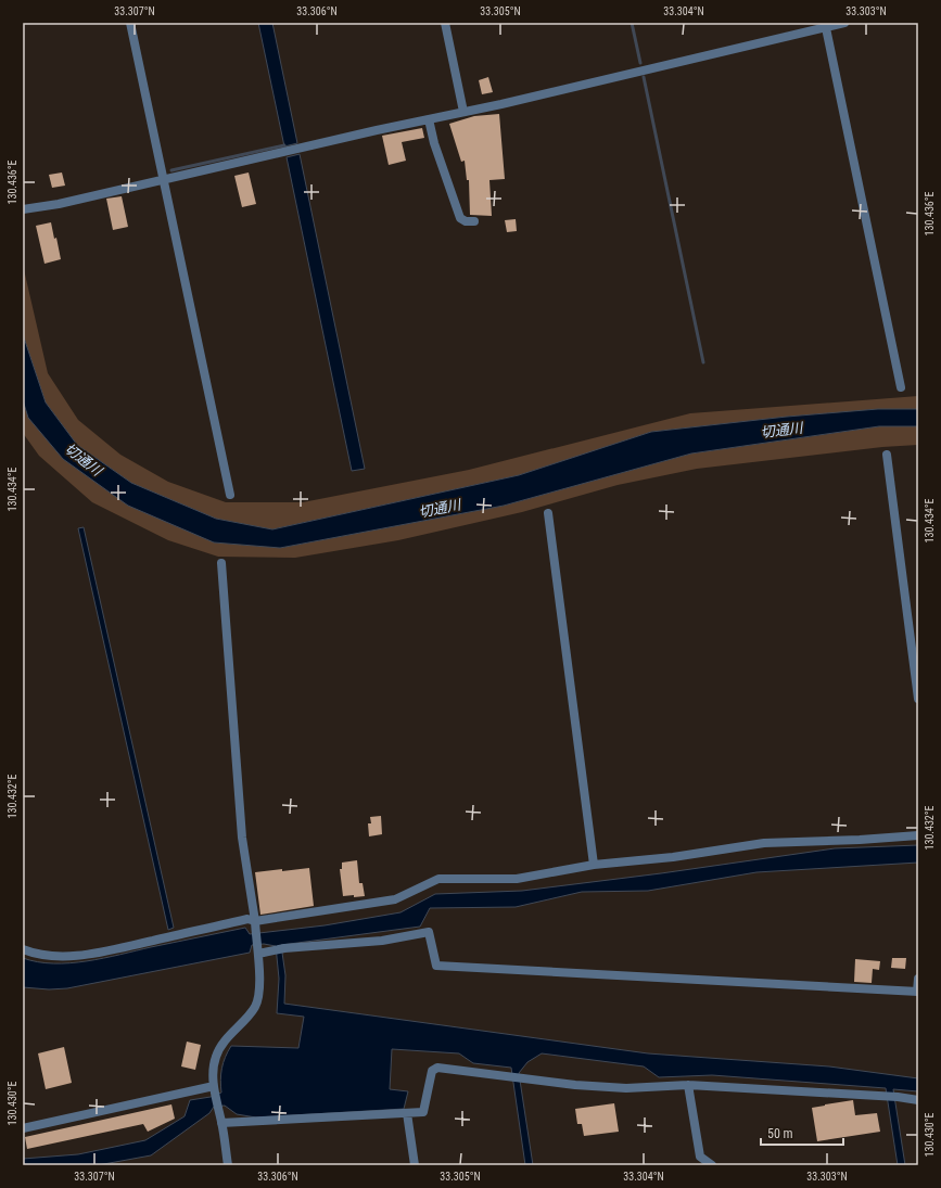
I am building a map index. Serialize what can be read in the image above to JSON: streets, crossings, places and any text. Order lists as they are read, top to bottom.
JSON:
{
  "water": ["切通川"],
  "scale_bar": "50 m",
  "coordinates": [
    "33.307°N",
    "33.306°N",
    "33.305°N",
    "33.304°N",
    "33.303°N",
    "130.436°E",
    "130.434°E",
    "130.432°E",
    "130.430°E"
  ]
}
